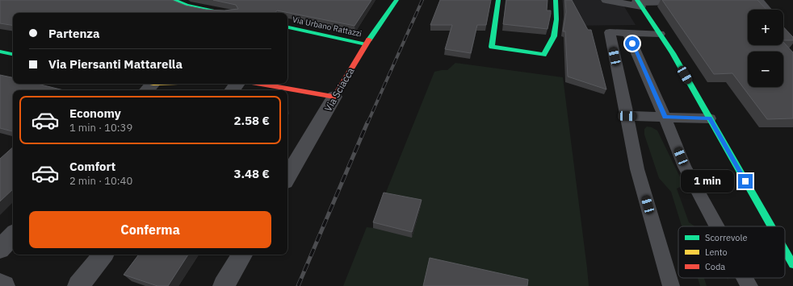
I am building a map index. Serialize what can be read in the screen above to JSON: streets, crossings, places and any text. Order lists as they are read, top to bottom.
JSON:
{
  "streets": {
    "street": ["Via Urbano Rattazzi", "Via Sciacca"]
  },
  "crossings": [
    ["Via Urbano Rattazzi", "Via Sciacca"]
  ],
  "legend": ["Scorrevole", "Lento", "Coda"],
  "page": {
    "map_buttons": ["+", "−"],
    "banner": ["Partenza", "Via Piersanti Mattarella"],
    "list": [
      {
        "name": "Economy",
        "note": "1 min · 10:39",
        "value": "2.58 €"
      },
      {
        "name": "Comfort",
        "note": "2 min · 10:40",
        "value": "3.48 €"
      }
    ],
    "bubble": "1 min",
    "buttons": "Conferma"
  }
}
